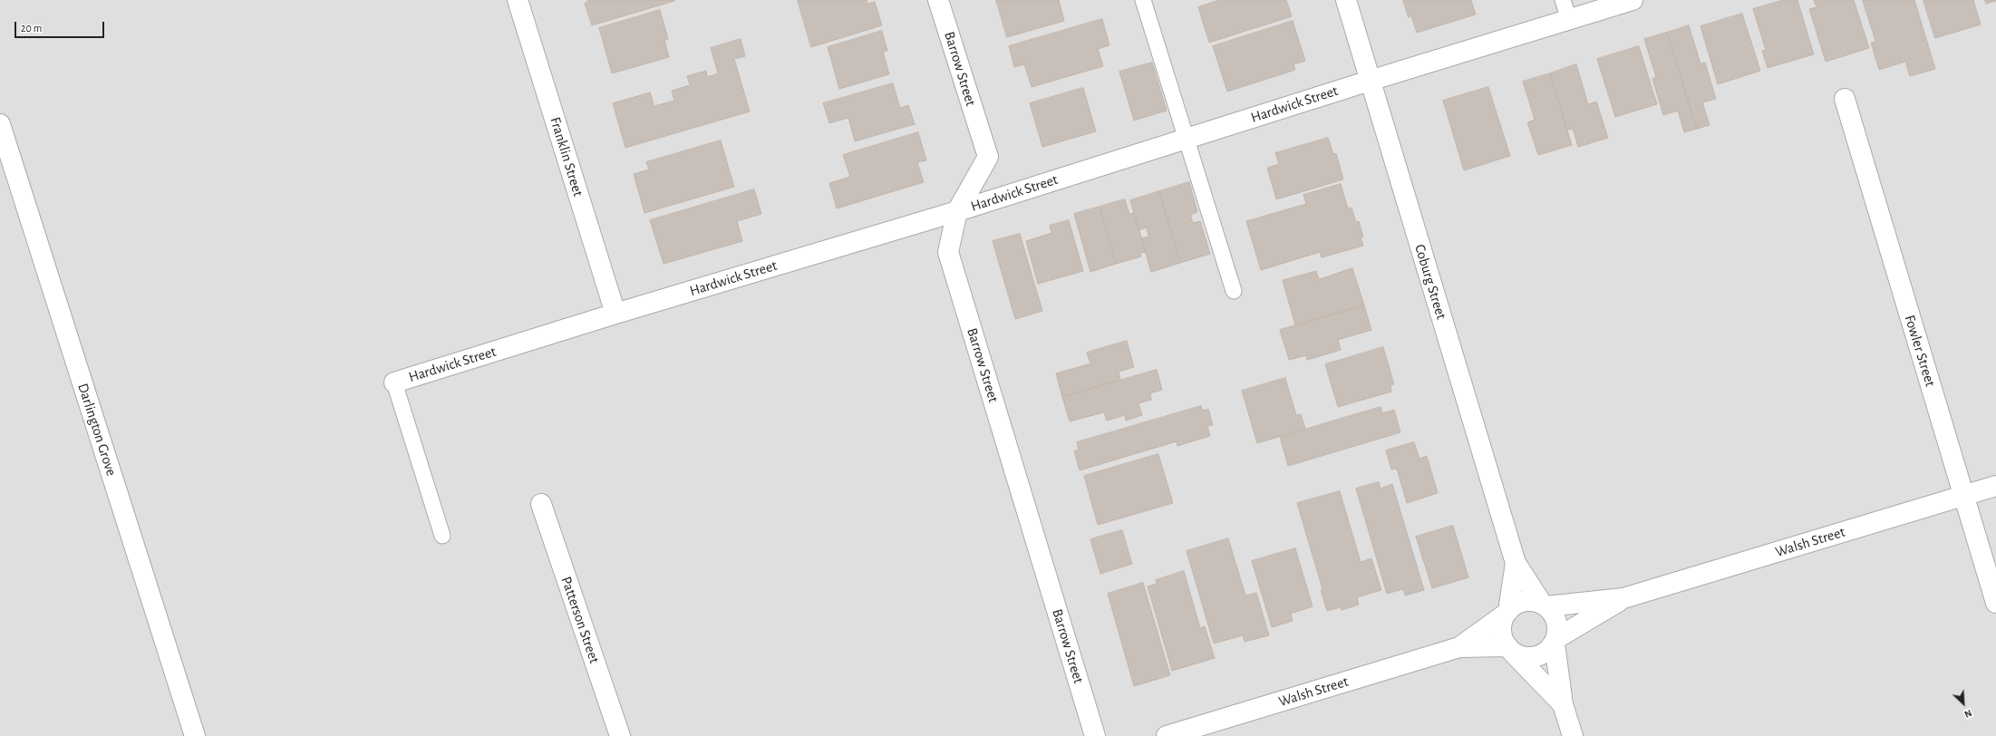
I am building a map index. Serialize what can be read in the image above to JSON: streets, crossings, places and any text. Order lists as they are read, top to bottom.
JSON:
{
  "streets": {
    "street": [
      "Barrow Street",
      "Hardwick Street",
      "Franklin Street",
      "Coburg Street",
      "Fowler Street",
      "Darlington Grove",
      "Walsh Street",
      "Patterson Street"
    ]
  },
  "crossings": [
    ["Barrow Street", "Hardwick Street"],
    ["Hardwick Street", "Franklin Street"],
    ["Hardwick Street", "Coburg Street"],
    ["Coburg Street", "Walsh Street"],
    ["Fowler Street", "Walsh Street"]
  ],
  "scale_bar": "20 m",
  "north": "bottom right"
}
